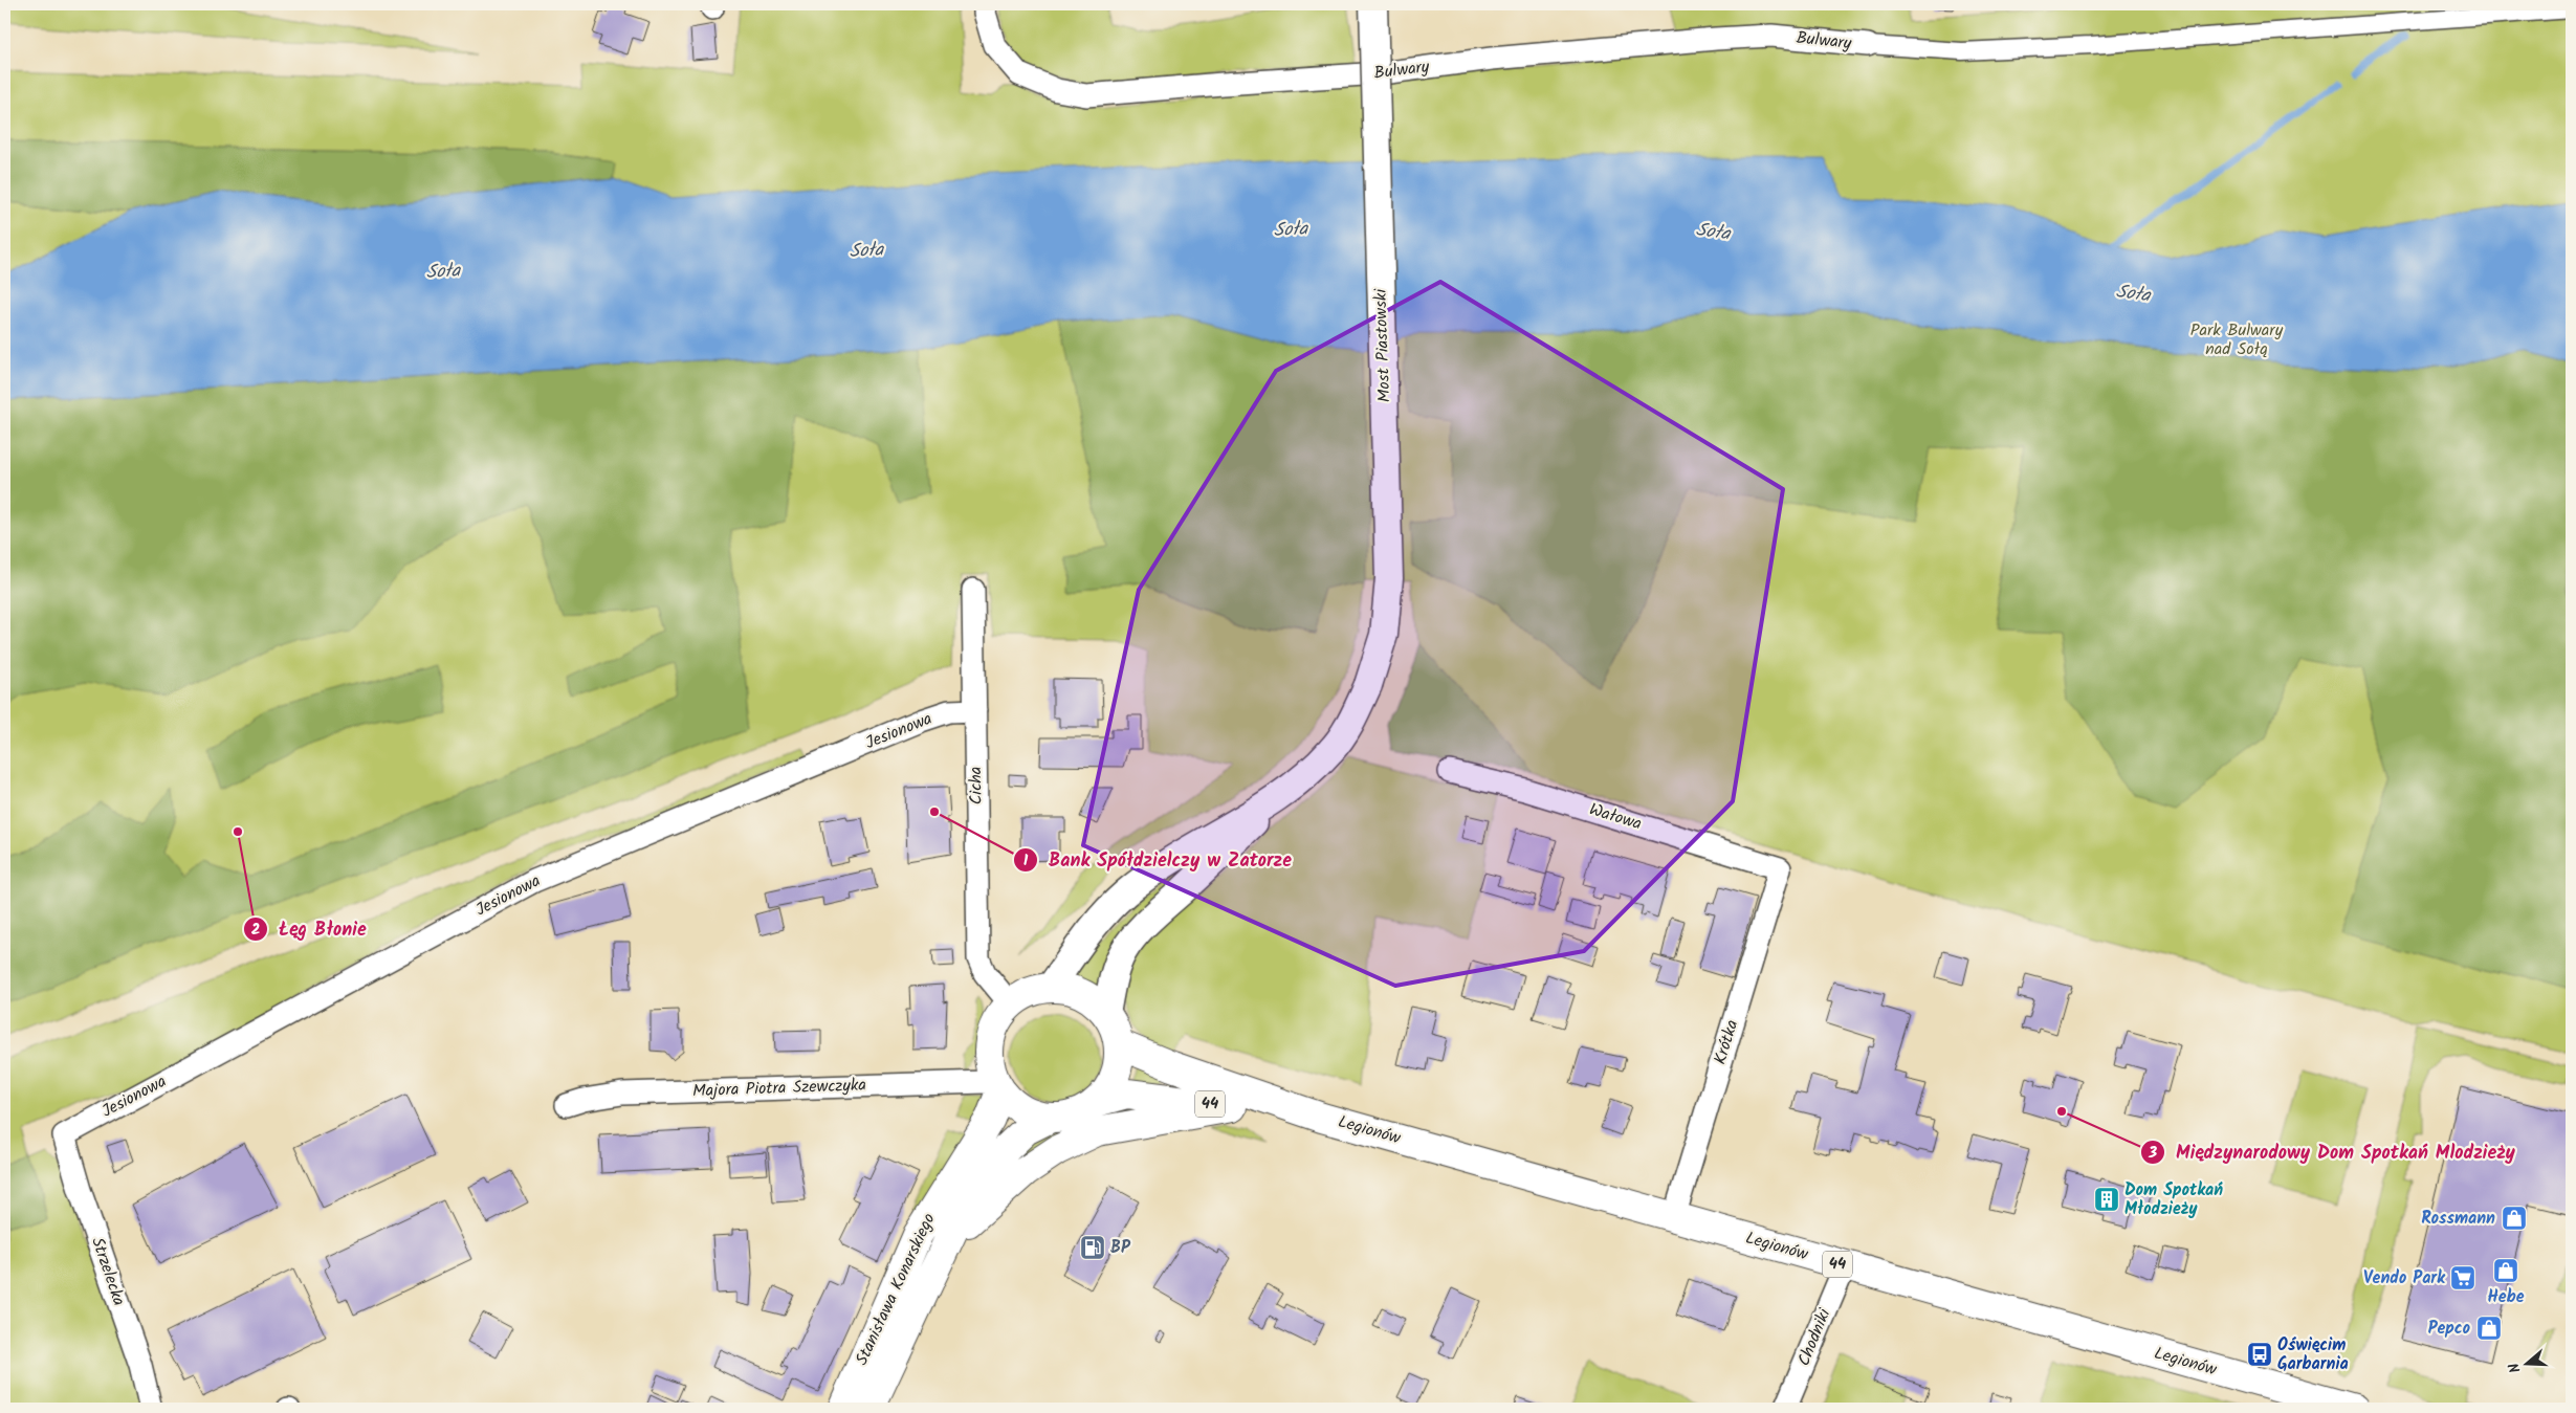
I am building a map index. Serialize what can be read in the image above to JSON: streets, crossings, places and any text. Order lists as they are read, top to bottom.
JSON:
{
  "streets": {
    "main road": ["44", "Legionów", "Stanisława Konarskiego"],
    "street": [
      "Bulwary",
      "Most Piastowski",
      "Jesionowa",
      "Cicha",
      "Wałowa",
      "Krótka",
      "Majora Piotra Szewczyka",
      "Strzelecka",
      "Chodniki"
    ]
  },
  "crossings": [
    ["Jesionowa", "Cicha"],
    ["Jesionowa", "Strzelecka"],
    ["Cicha", "Majora Piotra Szewczyka"],
    ["Cicha", "44"],
    ["Cicha", "Legionów"],
    ["Cicha", "Stanisława Konarskiego"],
    ["Wałowa", "Krótka"],
    ["Krótka", "Legionów"],
    ["Majora Piotra Szewczyka", "44"],
    ["Majora Piotra Szewczyka", "Legionów"],
    ["Majora Piotra Szewczyka", "Stanisława Konarskiego"],
    ["44", "Legionów"],
    ["44", "Stanisława Konarskiego"],
    ["Legionów", "Stanisława Konarskiego"],
    ["Legionów", "Chodniki"]
  ],
  "water": ["Soła"],
  "parks": ["Park Bulwary nad Sołą"],
  "places": {
    "other": ["Bank Spółdzielczy w Zatorze", "Łęg Błonie", "Międzynarodowy Dom Spotkań Mlodzieży"],
    "building": ["Dom Spotkań Młodzieży"],
    "shop": ["Rossmann", "Hebe", "Pepco"],
    "fuel station": ["BP"],
    "supermarket": ["Vendo Park"],
    "bus stop": ["Oświęcim Garbarnia"]
  },
  "north": "left"
}
